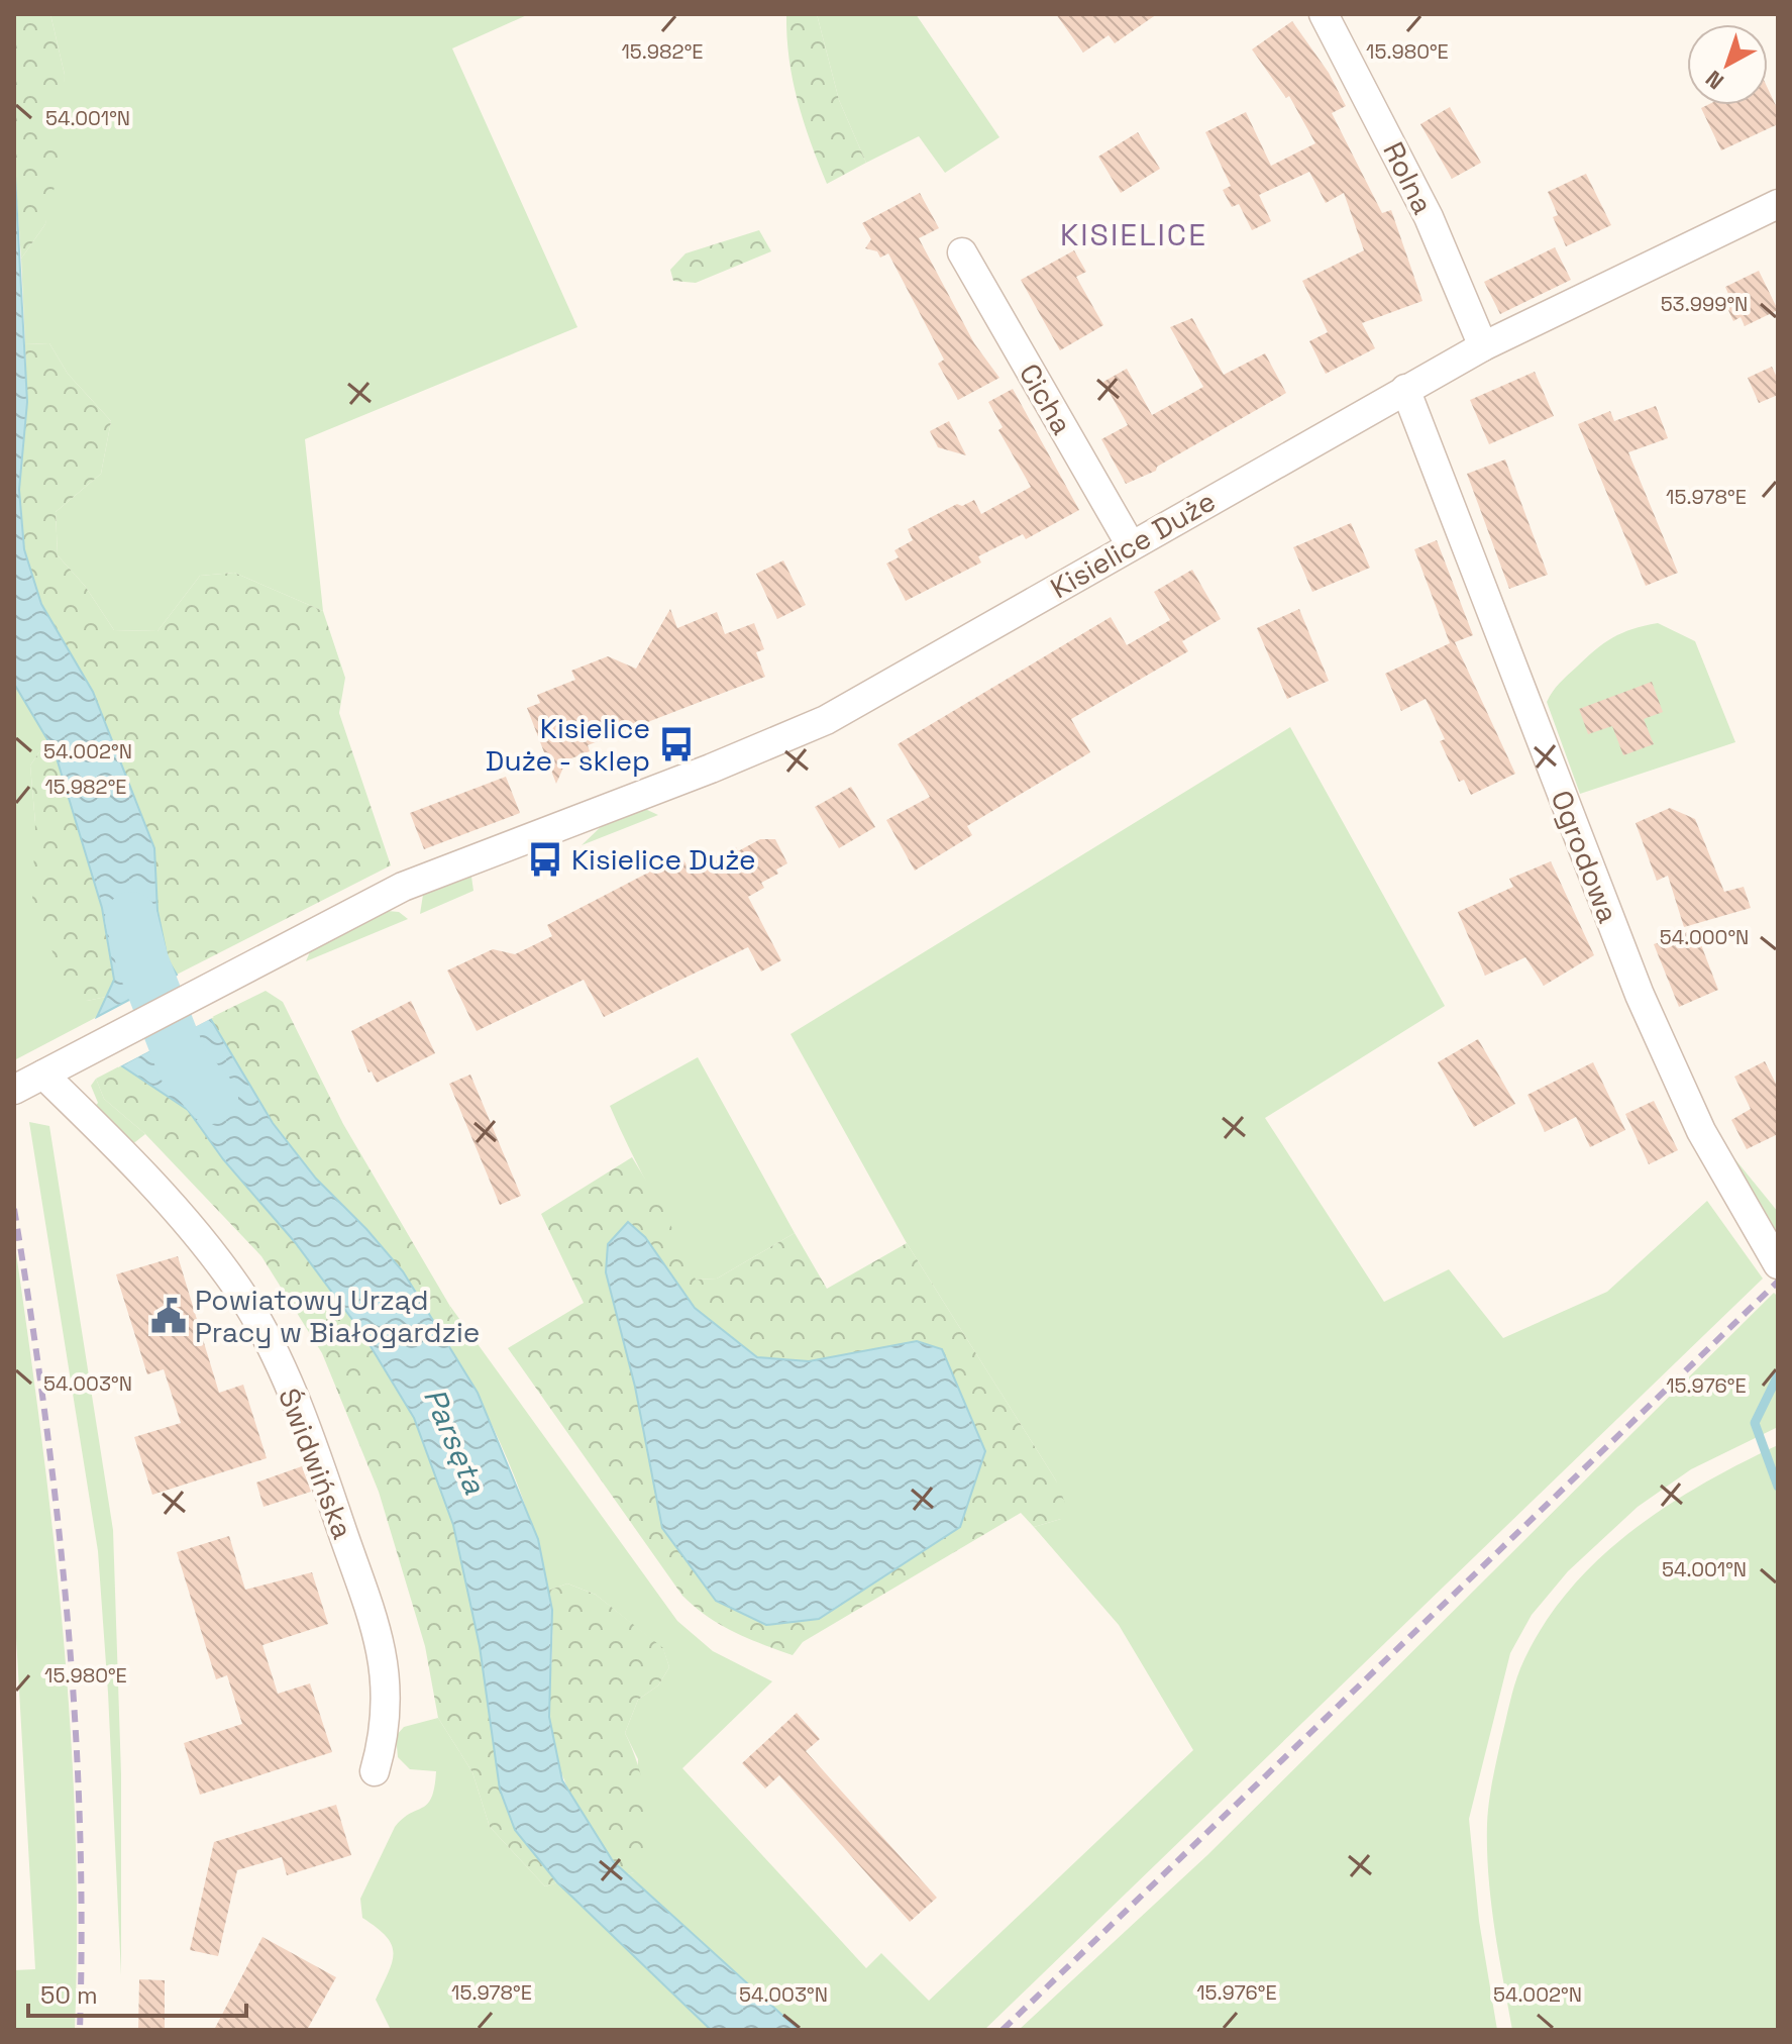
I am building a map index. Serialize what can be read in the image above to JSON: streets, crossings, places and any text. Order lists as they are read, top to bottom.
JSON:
{
  "streets": {
    "street": [
      "Rolna",
      "Cicha",
      "Kisielice Duże",
      "Ogrodowa",
      "Świdwińska"
    ]
  },
  "crossings": [
    ["Rolna", "Kisielice Duże"],
    ["Cicha", "Kisielice Duże"],
    ["Kisielice Duże", "Ogrodowa"],
    ["Kisielice Duże", "Świdwińska"]
  ],
  "districts": ["KISIELICE"],
  "water": ["Parsęta"],
  "places": {
    "bus stop": ["Kisielice Duże - sklep", "Kisielice Duże"],
    "public building": ["Powiatowy Urząd Pracy w Białogardzie"]
  },
  "scale_bar": "50 m",
  "north": "bottom left",
  "coordinates": [
    "15.982°E",
    "15.980°E",
    "54.001°N",
    "53.999°N",
    "15.978°E",
    "54.002°N",
    "54.000°N",
    "54.003°N",
    "15.976°E"
  ]
}
